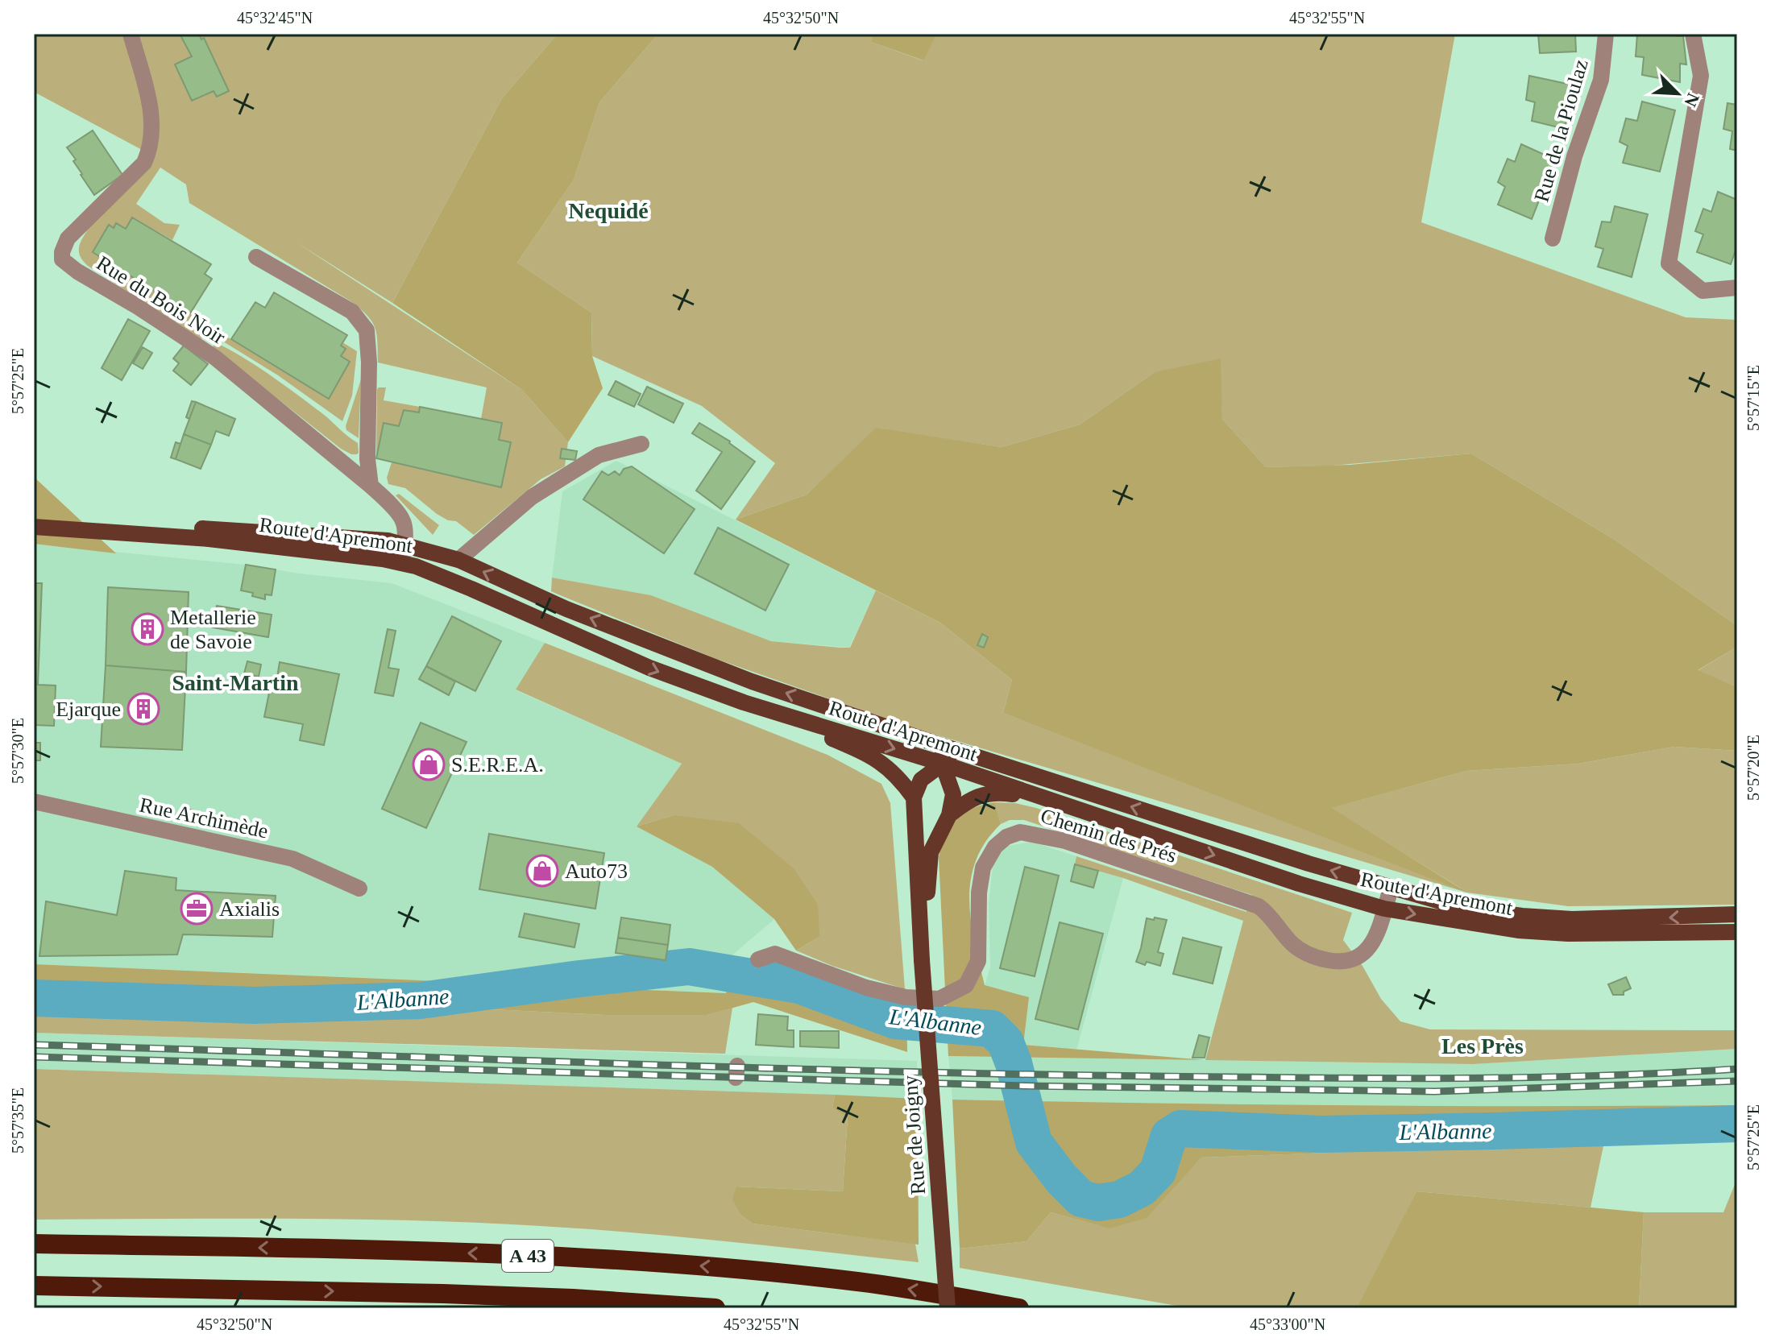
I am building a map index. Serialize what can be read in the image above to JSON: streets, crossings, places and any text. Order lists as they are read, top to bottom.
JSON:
{
  "streets": {
    "highway": ["A 43"],
    "main road": ["Route d'Apremont", "Rue de Joigny"],
    "street": [
      "Rue de la Pioulaz",
      "Rue du Bois Noir",
      "Rue Archimède",
      "Chemin des Prés"
    ]
  },
  "crossings": [
    ["Rue du Bois Noir", "Route d'Apremont"],
    ["Route d'Apremont", "Chemin des Prés"],
    ["Route d'Apremont", "Rue de Joigny"]
  ],
  "districts": ["Nequidé", "Saint-Martin", "Les Près"],
  "water": ["L'Albanne"],
  "places": {
    "building": ["Metallerie de Savoie", "Ejarque"],
    "shop": ["S.E.R.E.A.", "Auto73"],
    "office": ["Axialis"]
  },
  "north": "bottom right",
  "coordinates": [
    "45°32'45\"N",
    "45°32'50\"N",
    "45°32'55\"N",
    "5°57'25\"E",
    "5°57'15\"E",
    "5°57'30\"E",
    "5°57'20\"E",
    "5°57'35\"E",
    "45°33'00\"N"
  ]
}
